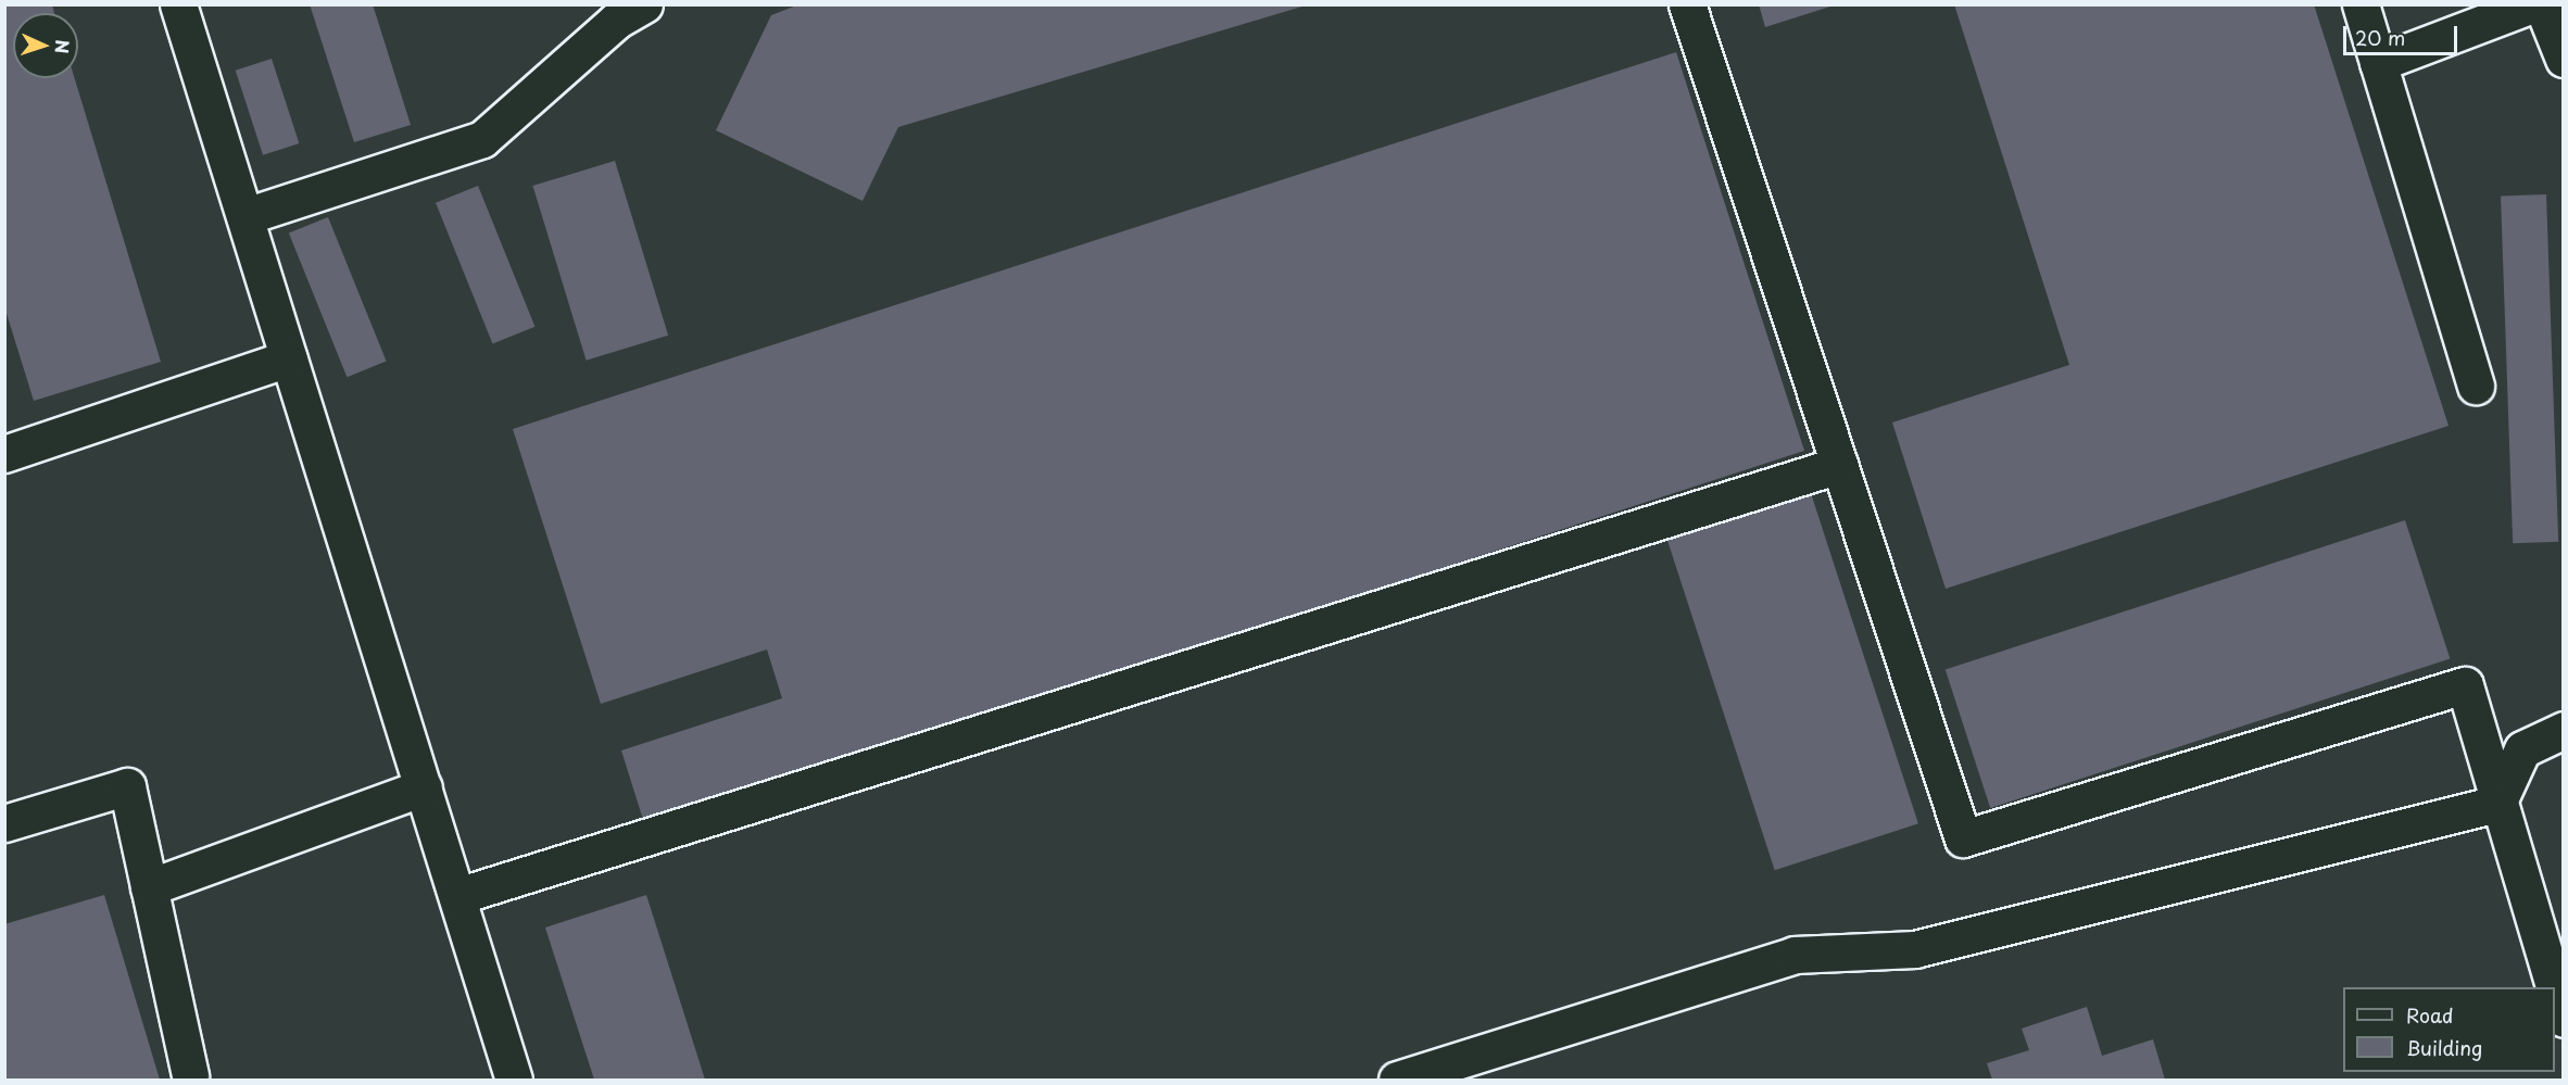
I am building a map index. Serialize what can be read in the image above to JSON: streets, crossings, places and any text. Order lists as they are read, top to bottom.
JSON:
{
  "legend": ["Road", "Building"],
  "scale_bar": "20 m",
  "north": "right"
}
